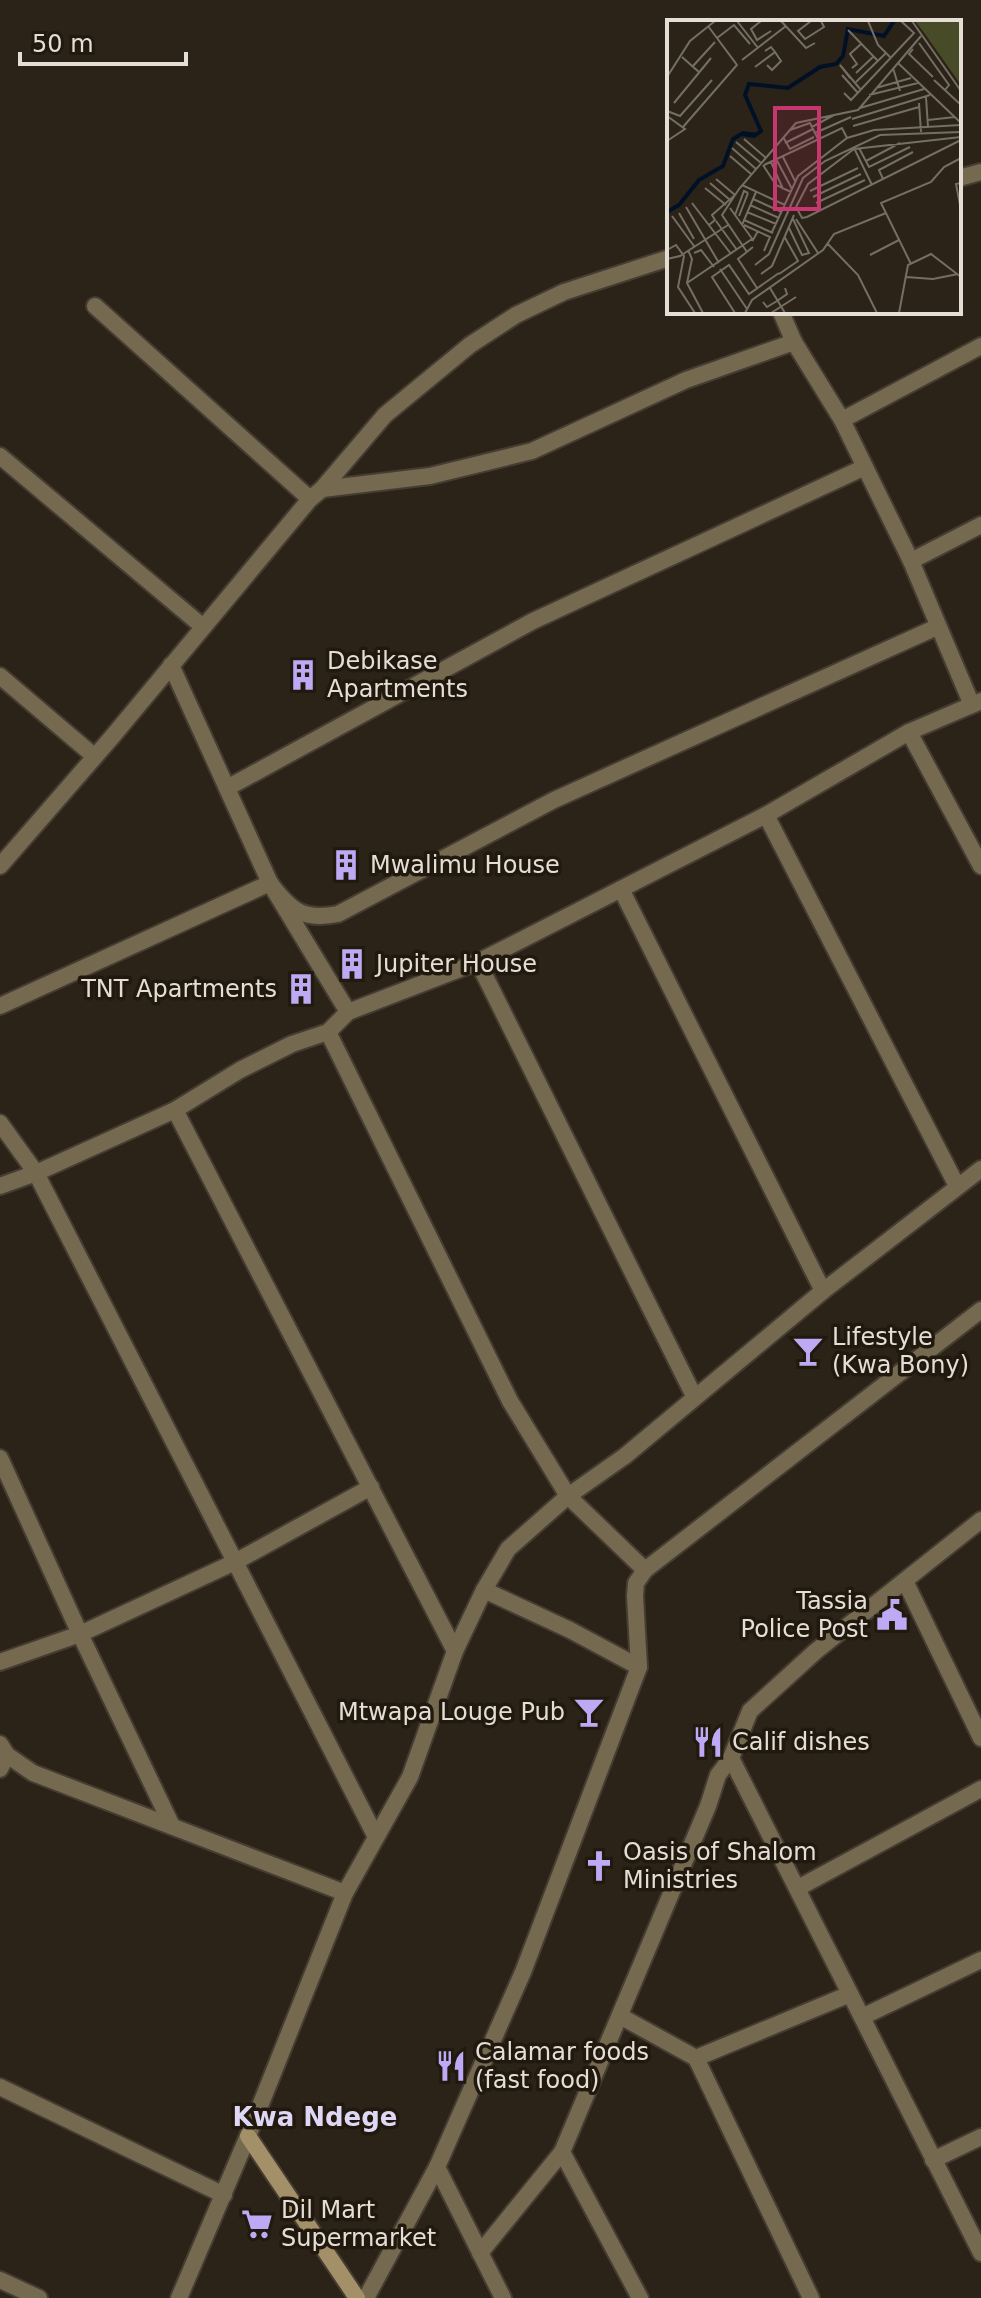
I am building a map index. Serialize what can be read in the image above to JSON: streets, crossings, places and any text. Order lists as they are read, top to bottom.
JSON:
{
  "districts": ["Kwa Ndege"],
  "places": {
    "building": [
      "Debikase Apartments",
      "Mwalimu House",
      "Jupiter House",
      "TNT Apartments"
    ],
    "bar": ["Lifestyle (Kwa Bony)", "Mtwapa Louge Pub"],
    "public building": ["Tassia Police Post"],
    "restaurant": ["Calif dishes", "Calamar foods (fast food)"],
    "church": ["Oasis of Shalom Ministries"],
    "supermarket": ["Dil Mart Supermarket"]
  },
  "scale_bar": "50 m"
}
